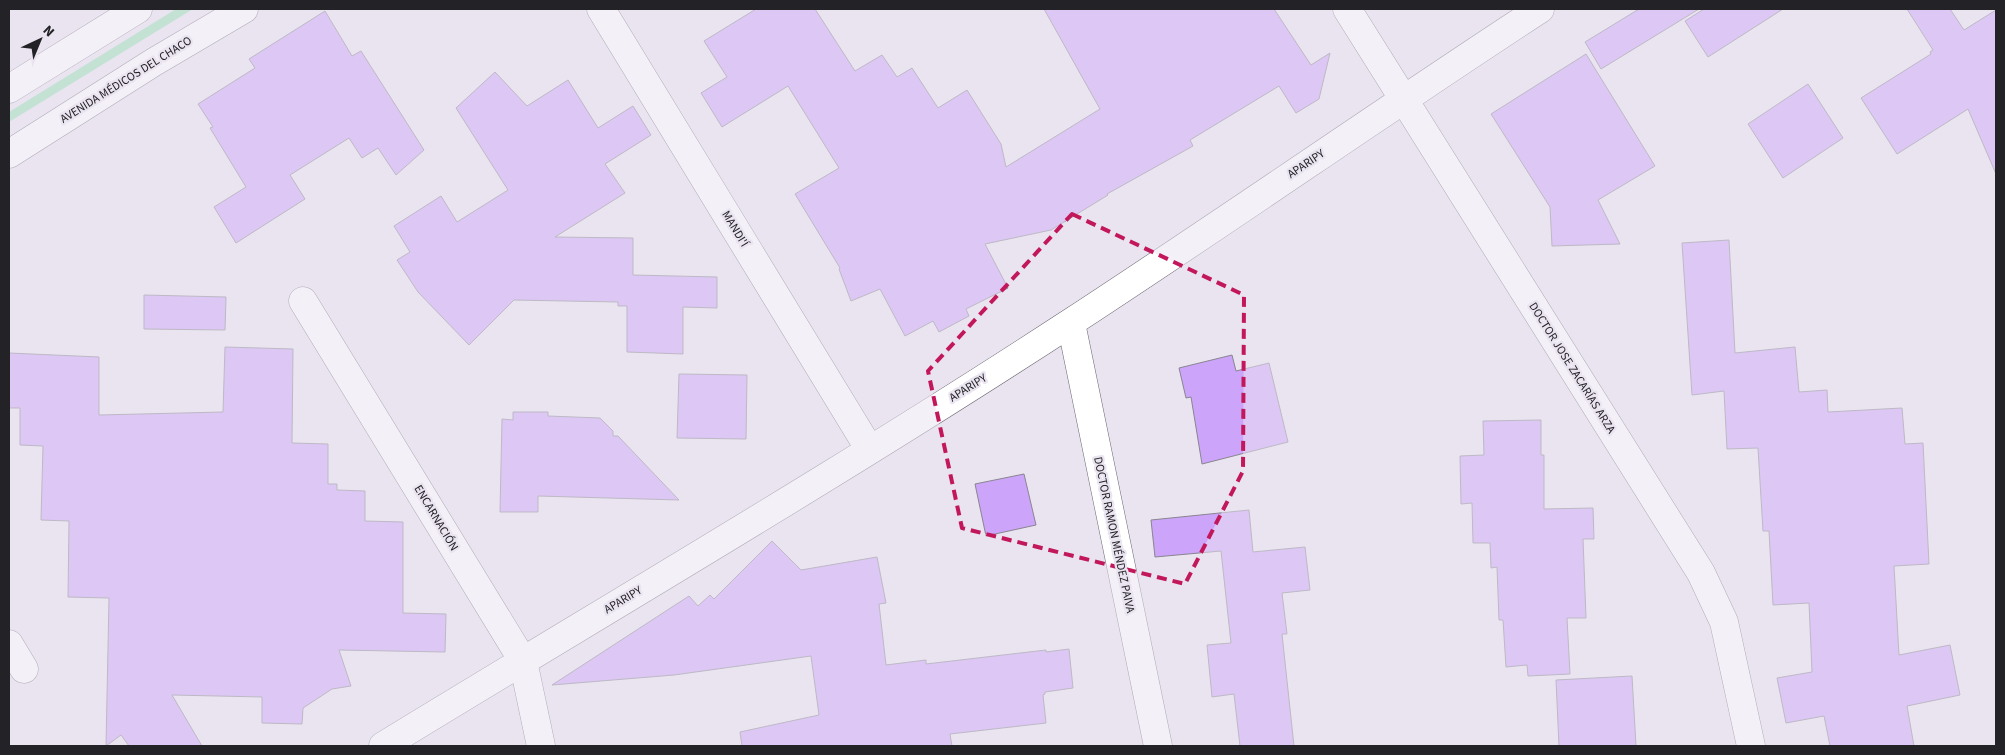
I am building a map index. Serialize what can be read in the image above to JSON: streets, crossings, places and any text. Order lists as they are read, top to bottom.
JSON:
{
  "streets": {
    "street": [
      "AVENIDA MÉDICOS DEL CHACO",
      "APARIPY",
      "MANDI'Í",
      "DOCTOR JOSE ZACARÍAS ARZA",
      "ENCARNACIÓN",
      "DOCTOR RAMON MÉNDEZ PAIVA"
    ]
  },
  "crossings": [
    ["APARIPY", "MANDI'Í"],
    ["APARIPY", "DOCTOR JOSE ZACARÍAS ARZA"],
    ["APARIPY", "ENCARNACIÓN"],
    ["APARIPY", "DOCTOR RAMON MÉNDEZ PAIVA"]
  ],
  "north": "top right"
}
